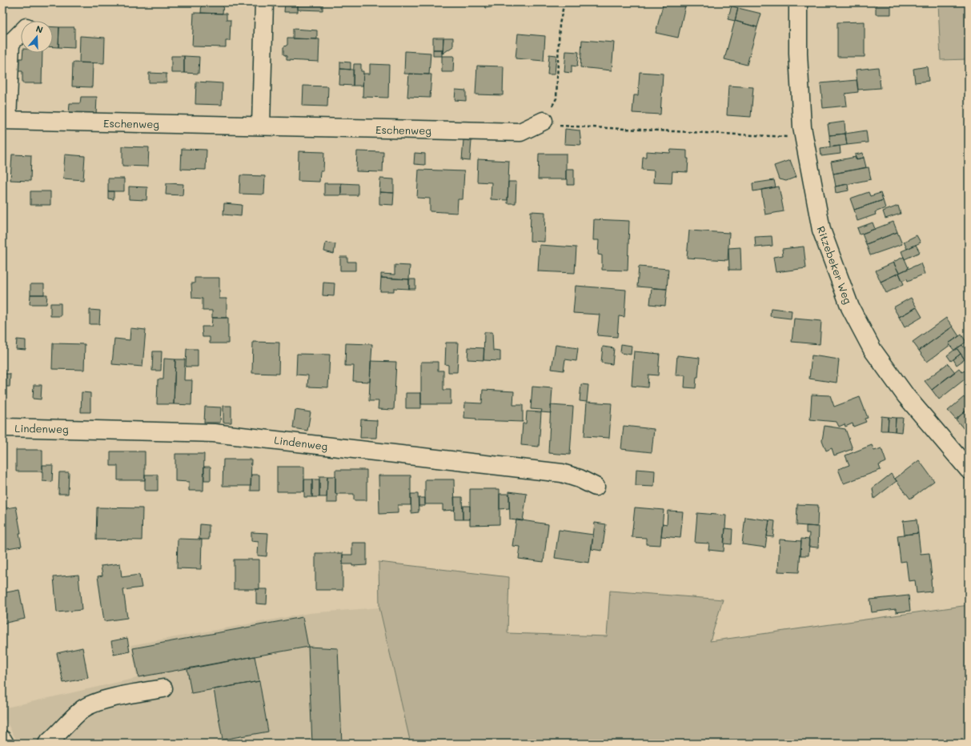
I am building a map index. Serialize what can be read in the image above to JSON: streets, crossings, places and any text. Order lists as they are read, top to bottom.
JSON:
{
  "streets": {
    "street": ["Eschenweg", "Ritzebeker Weg", "Lindenweg"]
  },
  "north": "top"
}
